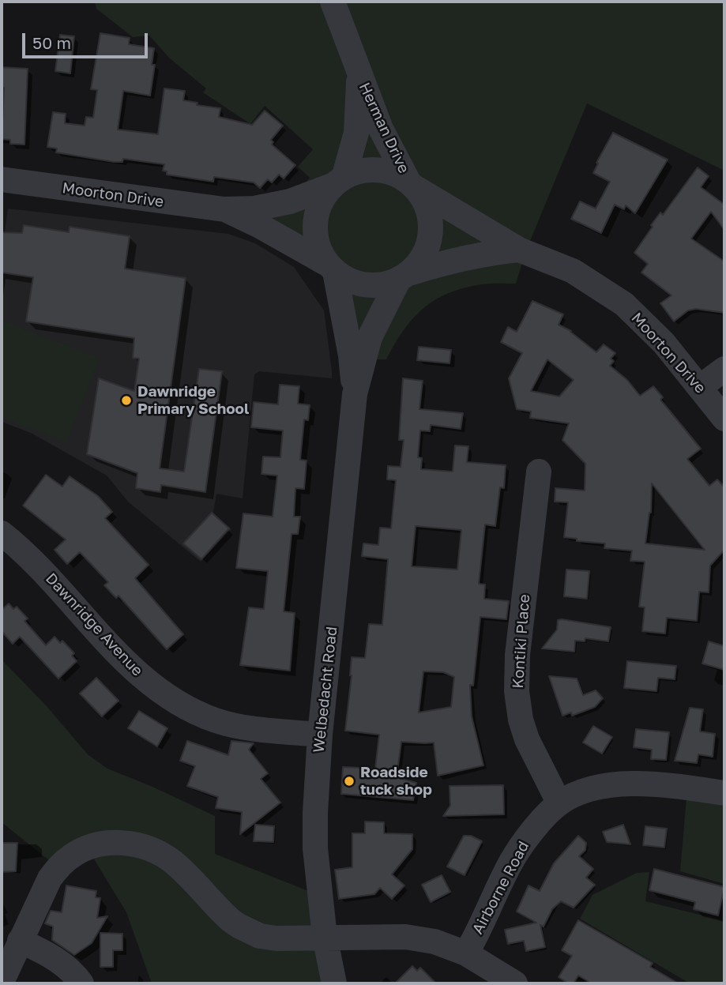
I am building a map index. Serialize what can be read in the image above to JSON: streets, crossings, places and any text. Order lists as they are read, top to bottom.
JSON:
{
  "streets": {
    "street": [
      "Herman Drive",
      "Moorton Drive",
      "Dawnridge Avenue",
      "Kontiki Place",
      "Welbedacht Road",
      "Airborne Road"
    ]
  },
  "crossings": [
    ["Herman Drive", "Moorton Drive"],
    ["Herman Drive", "Welbedacht Road"],
    ["Moorton Drive", "Welbedacht Road"],
    ["Dawnridge Avenue", "Welbedacht Road"],
    ["Kontiki Place", "Airborne Road"]
  ],
  "places": ["Dawnridge Primary School", "Roadside tuck shop"],
  "scale_bar": "50 m"
}
